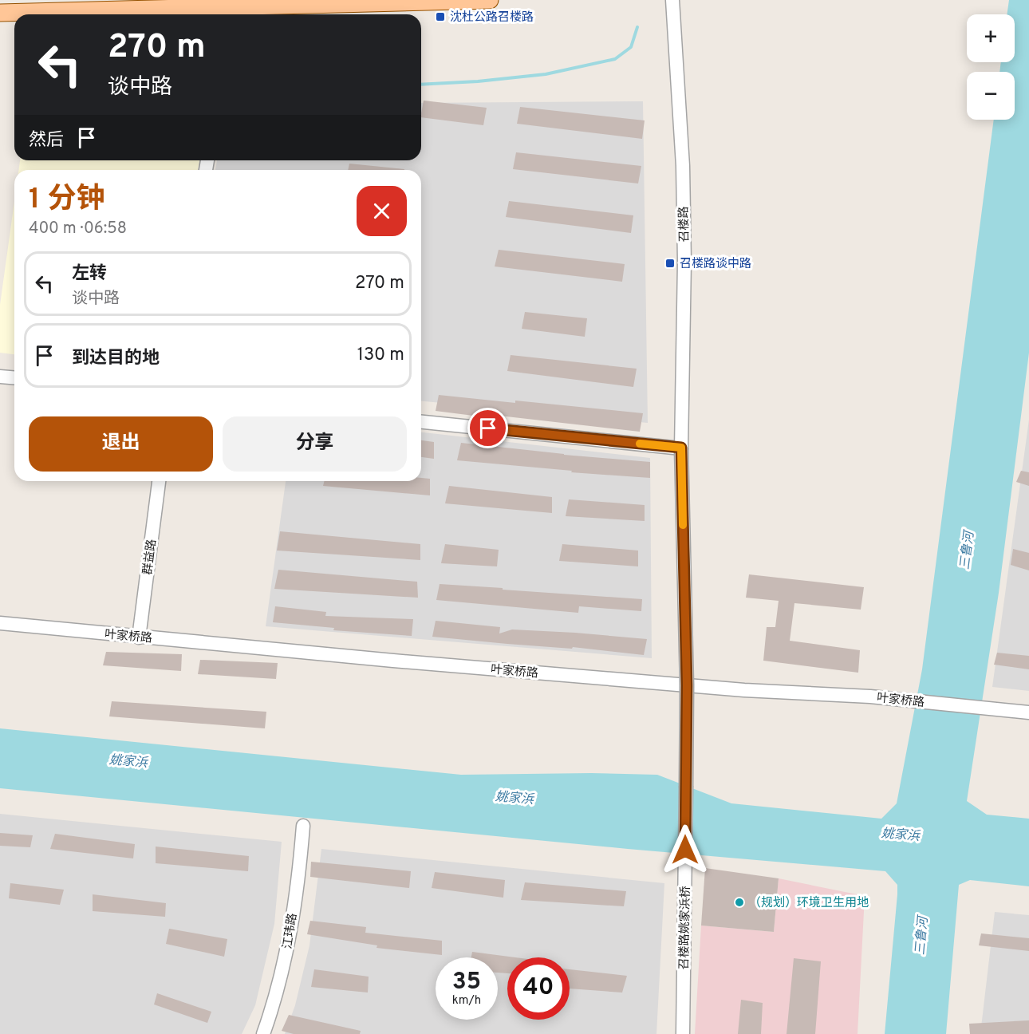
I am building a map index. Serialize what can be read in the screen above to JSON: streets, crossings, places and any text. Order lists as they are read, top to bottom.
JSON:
{
  "streets": {
    "street": [
      "召楼路",
      "群益路",
      "叶家桥路",
      "召楼路姚家浜桥",
      "江玮路"
    ]
  },
  "crossings": [
    ["召楼路", "召楼路姚家浜桥"],
    ["群益路", "叶家桥路"]
  ],
  "water": ["三鲁河", "姚家浜"],
  "places": {
    "transit": ["沈杜公路召楼路", "召楼路谈中路"],
    "other": ["（规划）环境卫生用地"]
  },
  "page": {
    "map_buttons": ["+", "−"],
    "turn": ["270 m", "谈中路"],
    "then": "然后",
    "heading": ["1 分钟", "400 m · 06:58"],
    "list": [
      {
        "name": "左转",
        "note": "谈中路",
        "value": "270 m"
      },
      {
        "name": "到达目的地",
        "value": "130 m"
      }
    ],
    "buttons": ["退出", "分享"],
    "speed": "35 km/h",
    "limit": "40"
  }
}
